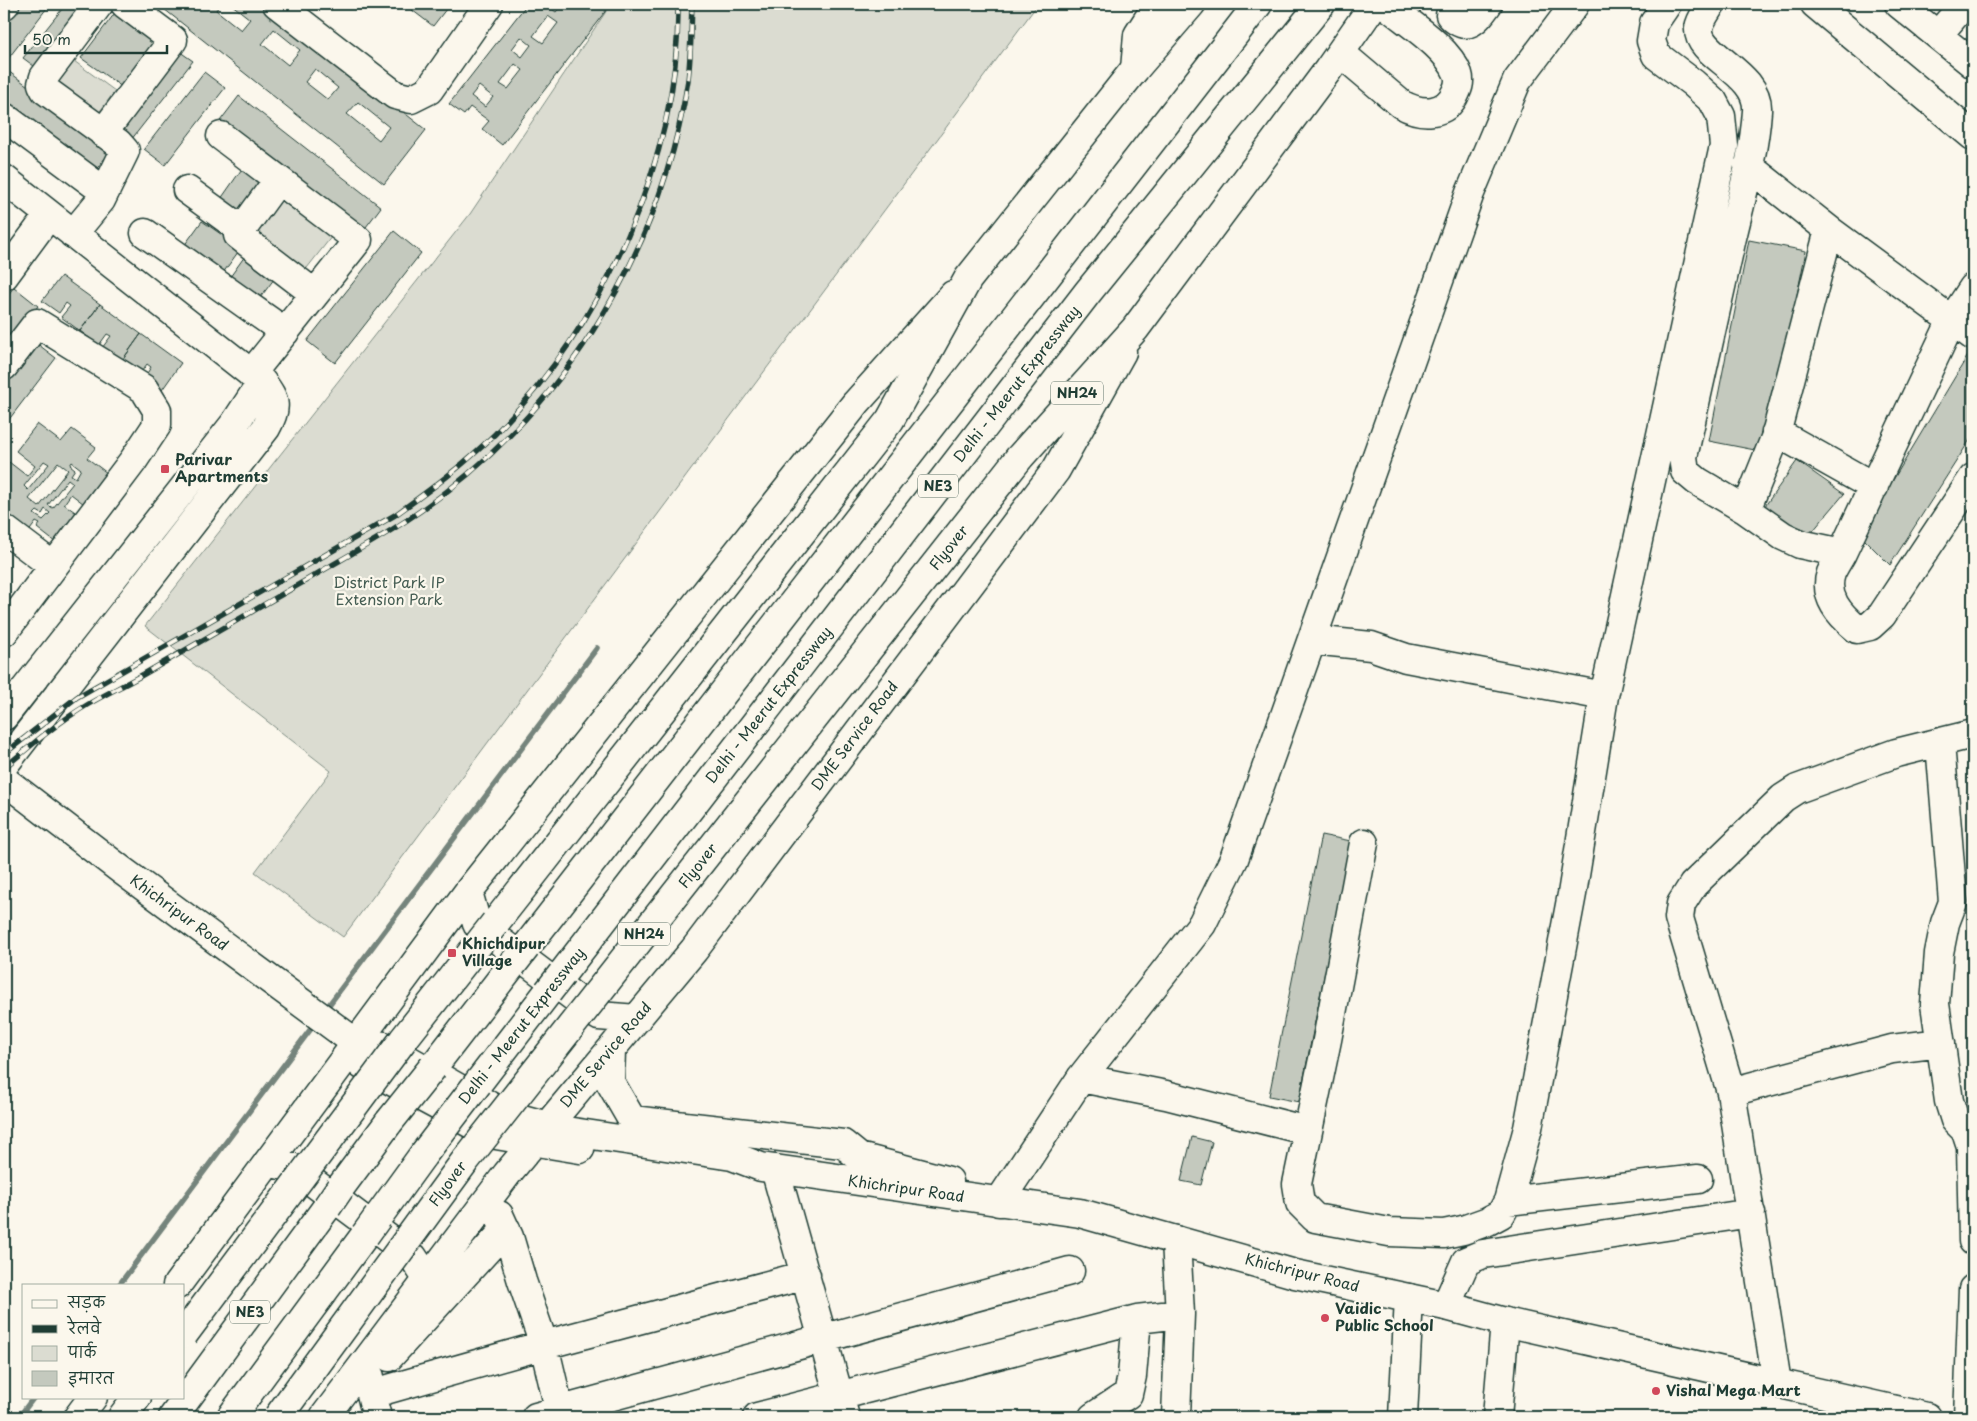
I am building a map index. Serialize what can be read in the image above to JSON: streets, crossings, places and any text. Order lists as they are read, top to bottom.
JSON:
{
  "streets": {
    "main road": [
      "Delhi - Meerut Expressway",
      "NH24",
      "NE3",
      "Flyover",
      "DME Service Road",
      "Khichripur Road"
    ]
  },
  "crossings": [
    ["Flyover", "DME Service Road"],
    ["DME Service Road", "Khichripur Road"]
  ],
  "parks": ["District Park IP Extension Park"],
  "places": {
    "transit": ["Parivar Apartments", "Khichdipur Village"],
    "other": ["Vaidic Public School", "Vishal Mega Mart"]
  },
  "legend": [
    "सड़क",
    "रेलवे",
    "पार्क",
    "इमारत"
  ],
  "scale_bar": "50 m"
}
